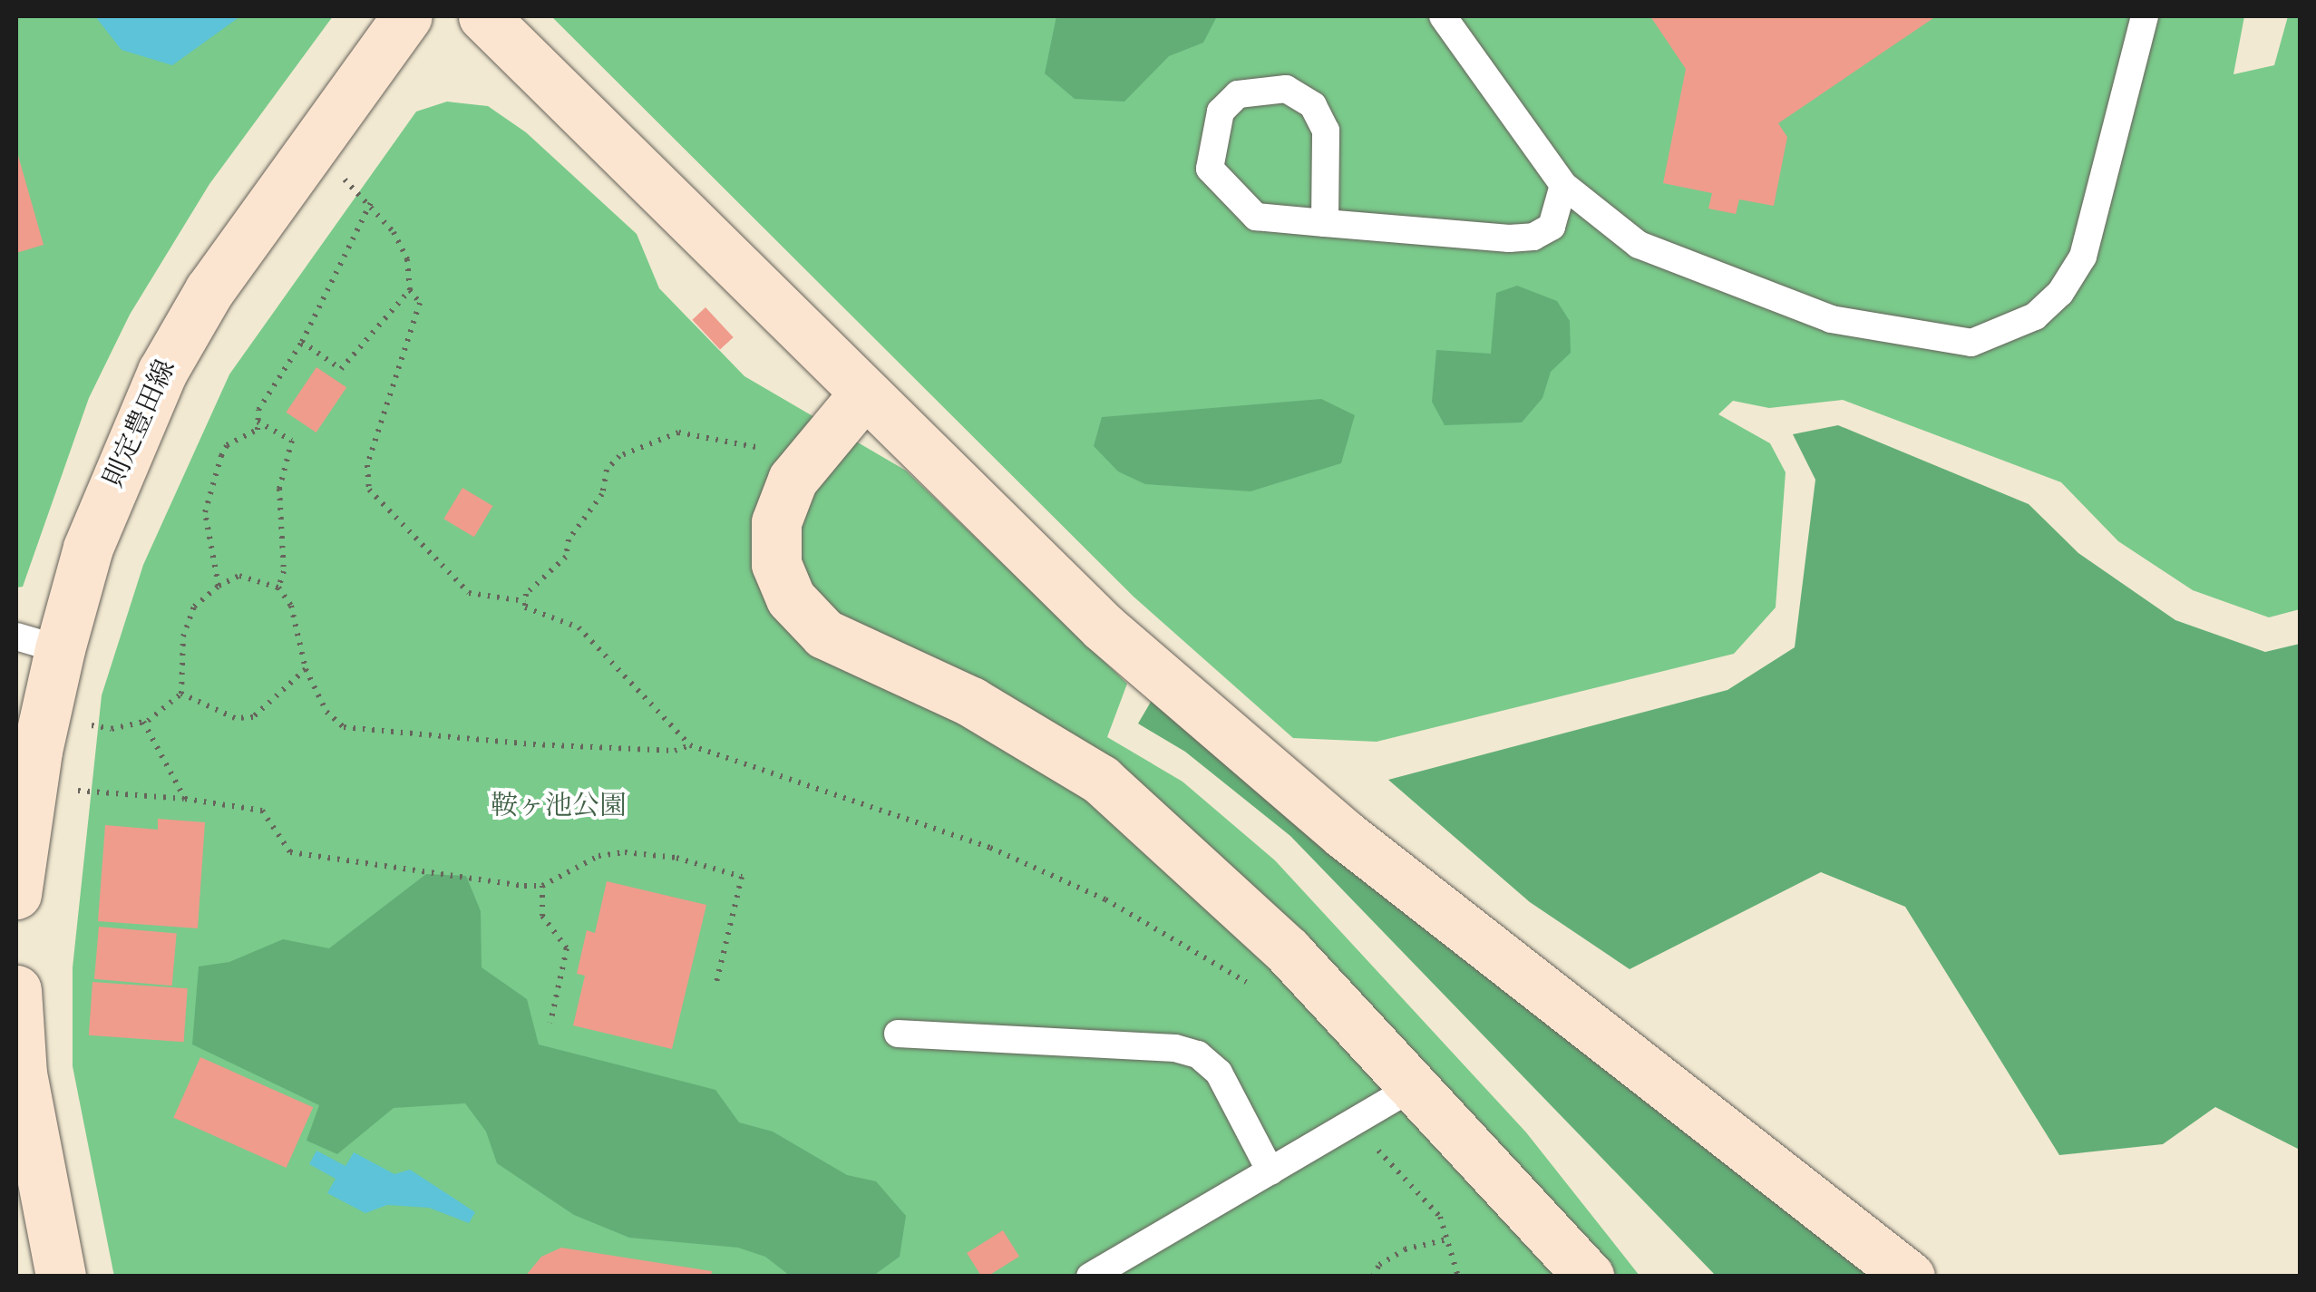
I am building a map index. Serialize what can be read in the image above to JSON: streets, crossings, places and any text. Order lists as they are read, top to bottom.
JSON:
{
  "streets": {
    "street": ["則定豊田線"]
  },
  "parks": ["鞍ヶ池公園"]
}
